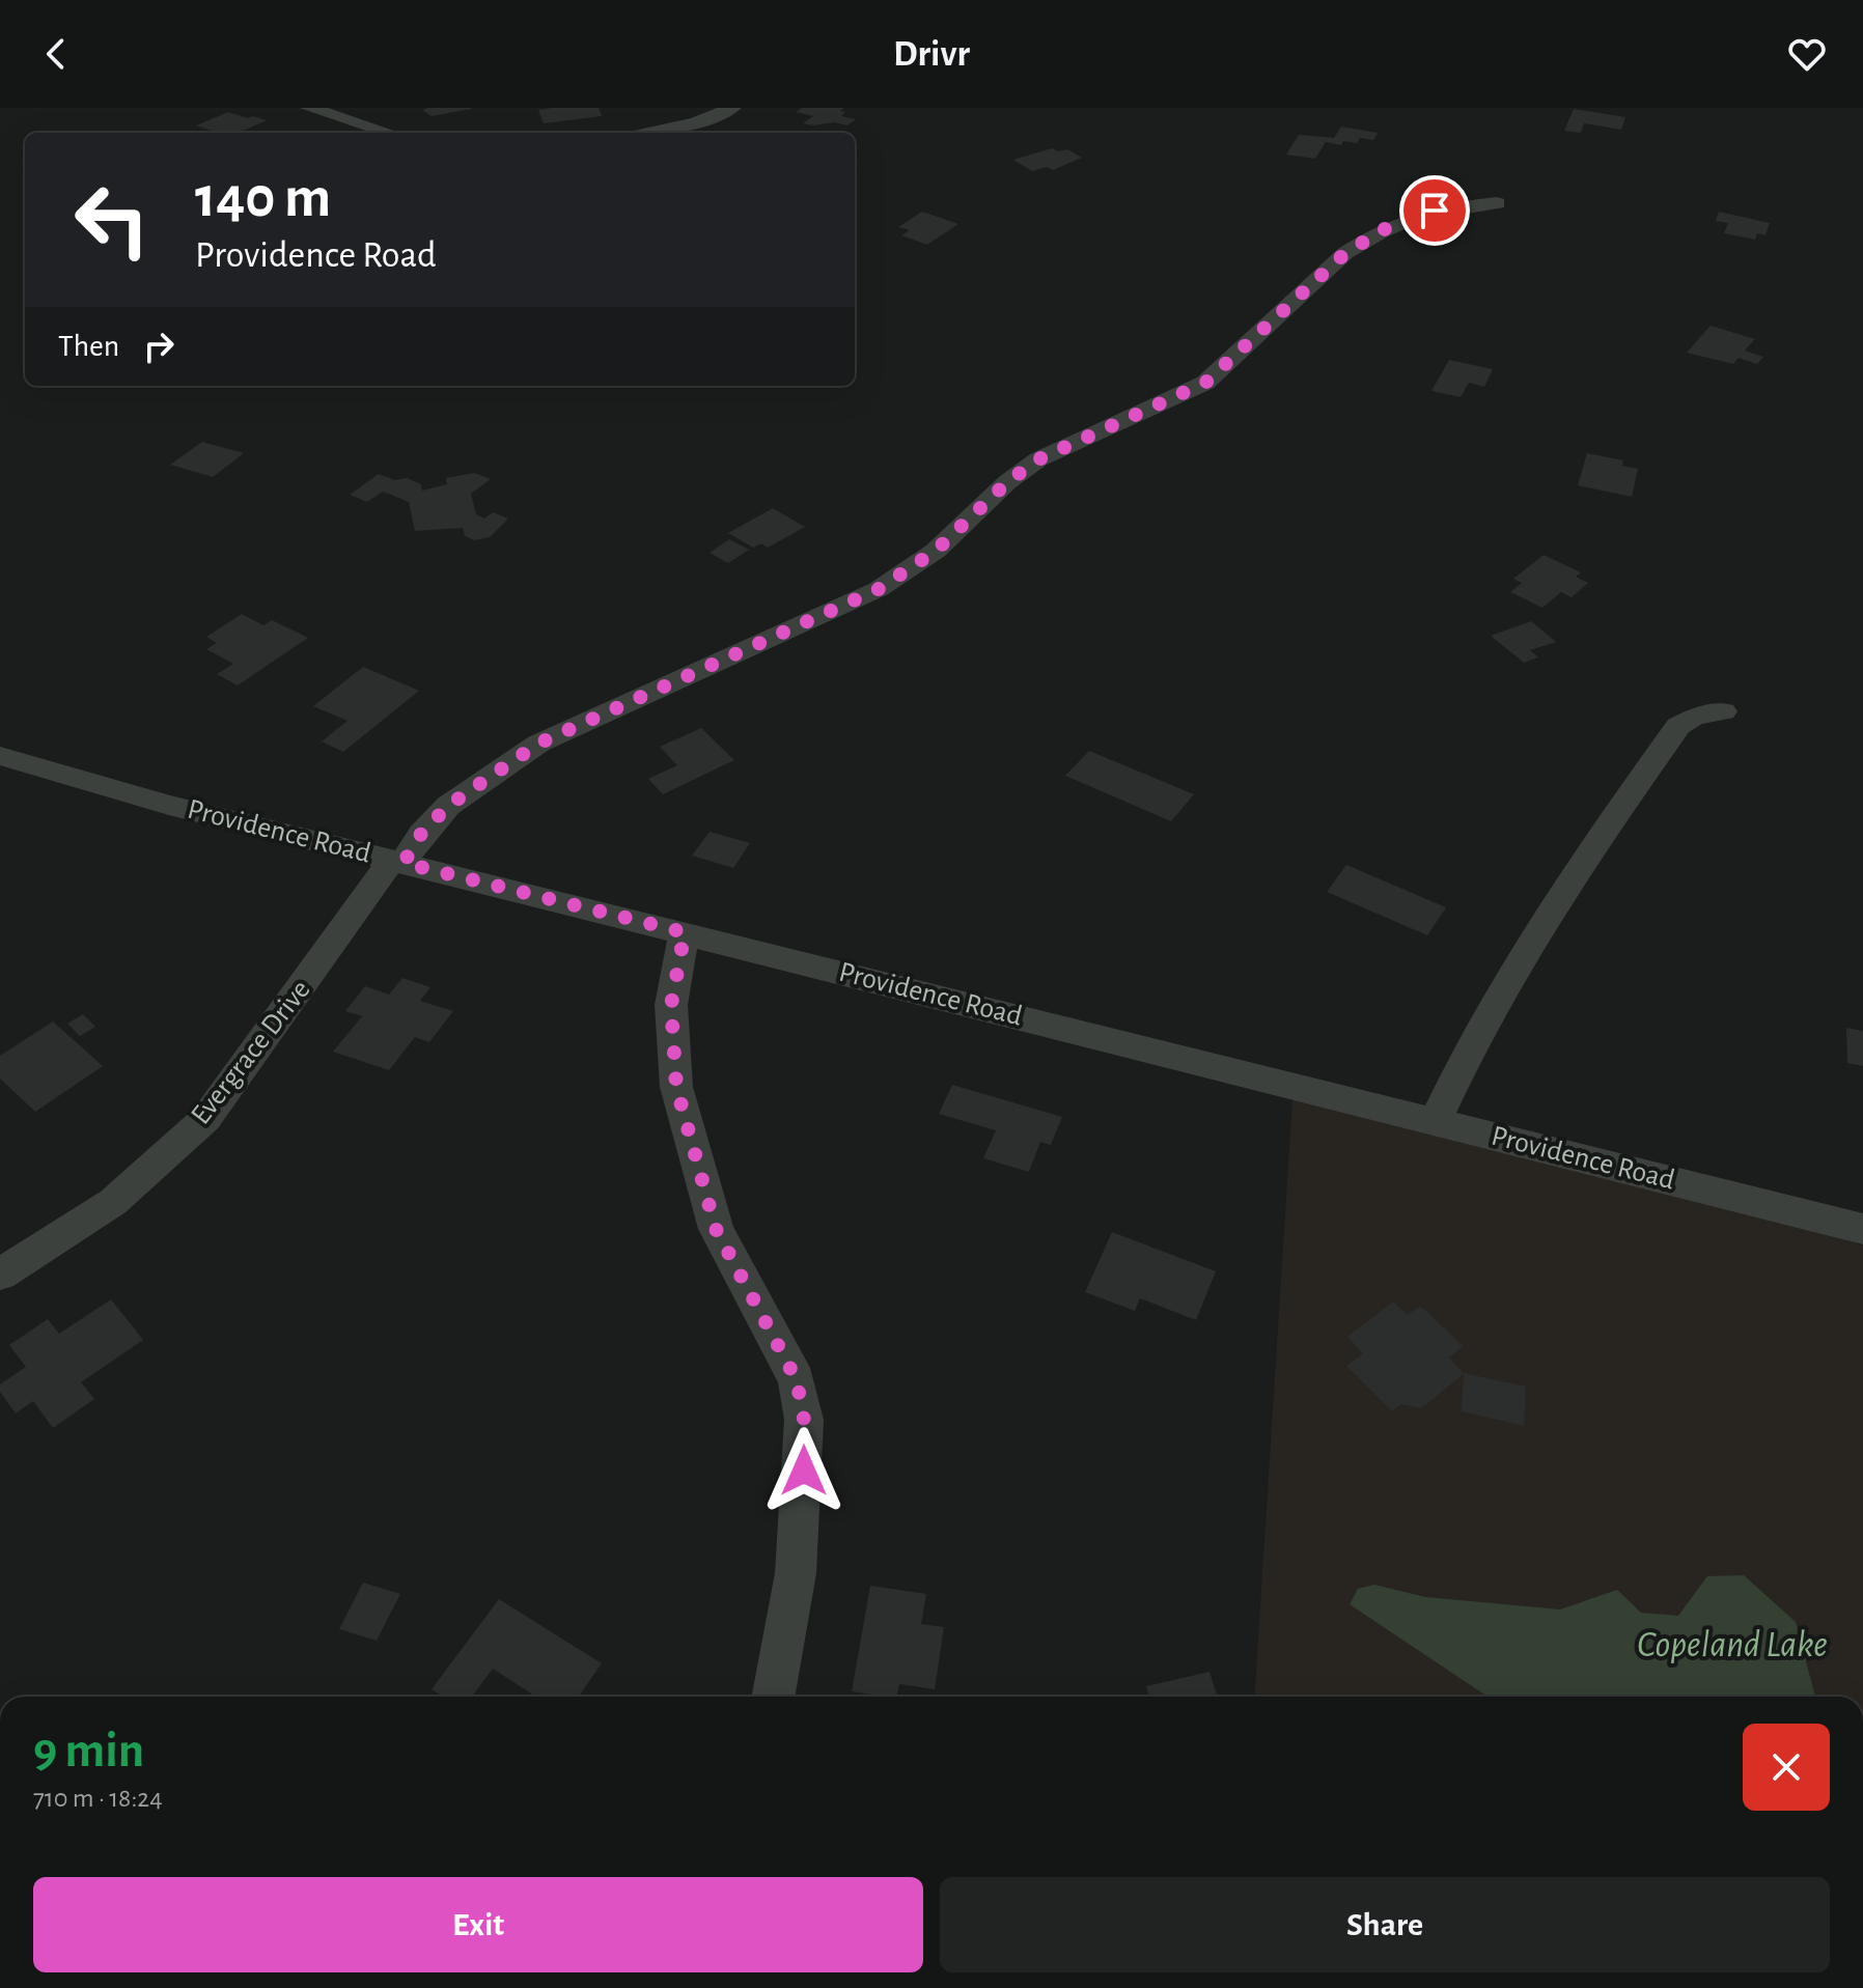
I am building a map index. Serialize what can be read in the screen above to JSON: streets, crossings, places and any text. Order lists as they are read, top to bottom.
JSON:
{
  "streets": {
    "street": ["Providence Road", "Evergrace Drive"]
  },
  "crossings": [
    ["Providence Road", "Evergrace Drive"]
  ],
  "water": ["Copeland Lake"],
  "page": {
    "header": "Drivr",
    "turn": ["140 m", "Providence Road"],
    "then": "Then",
    "heading": ["9 min", "710 m · 18:24"],
    "buttons": ["Exit", "Share"]
  }
}
